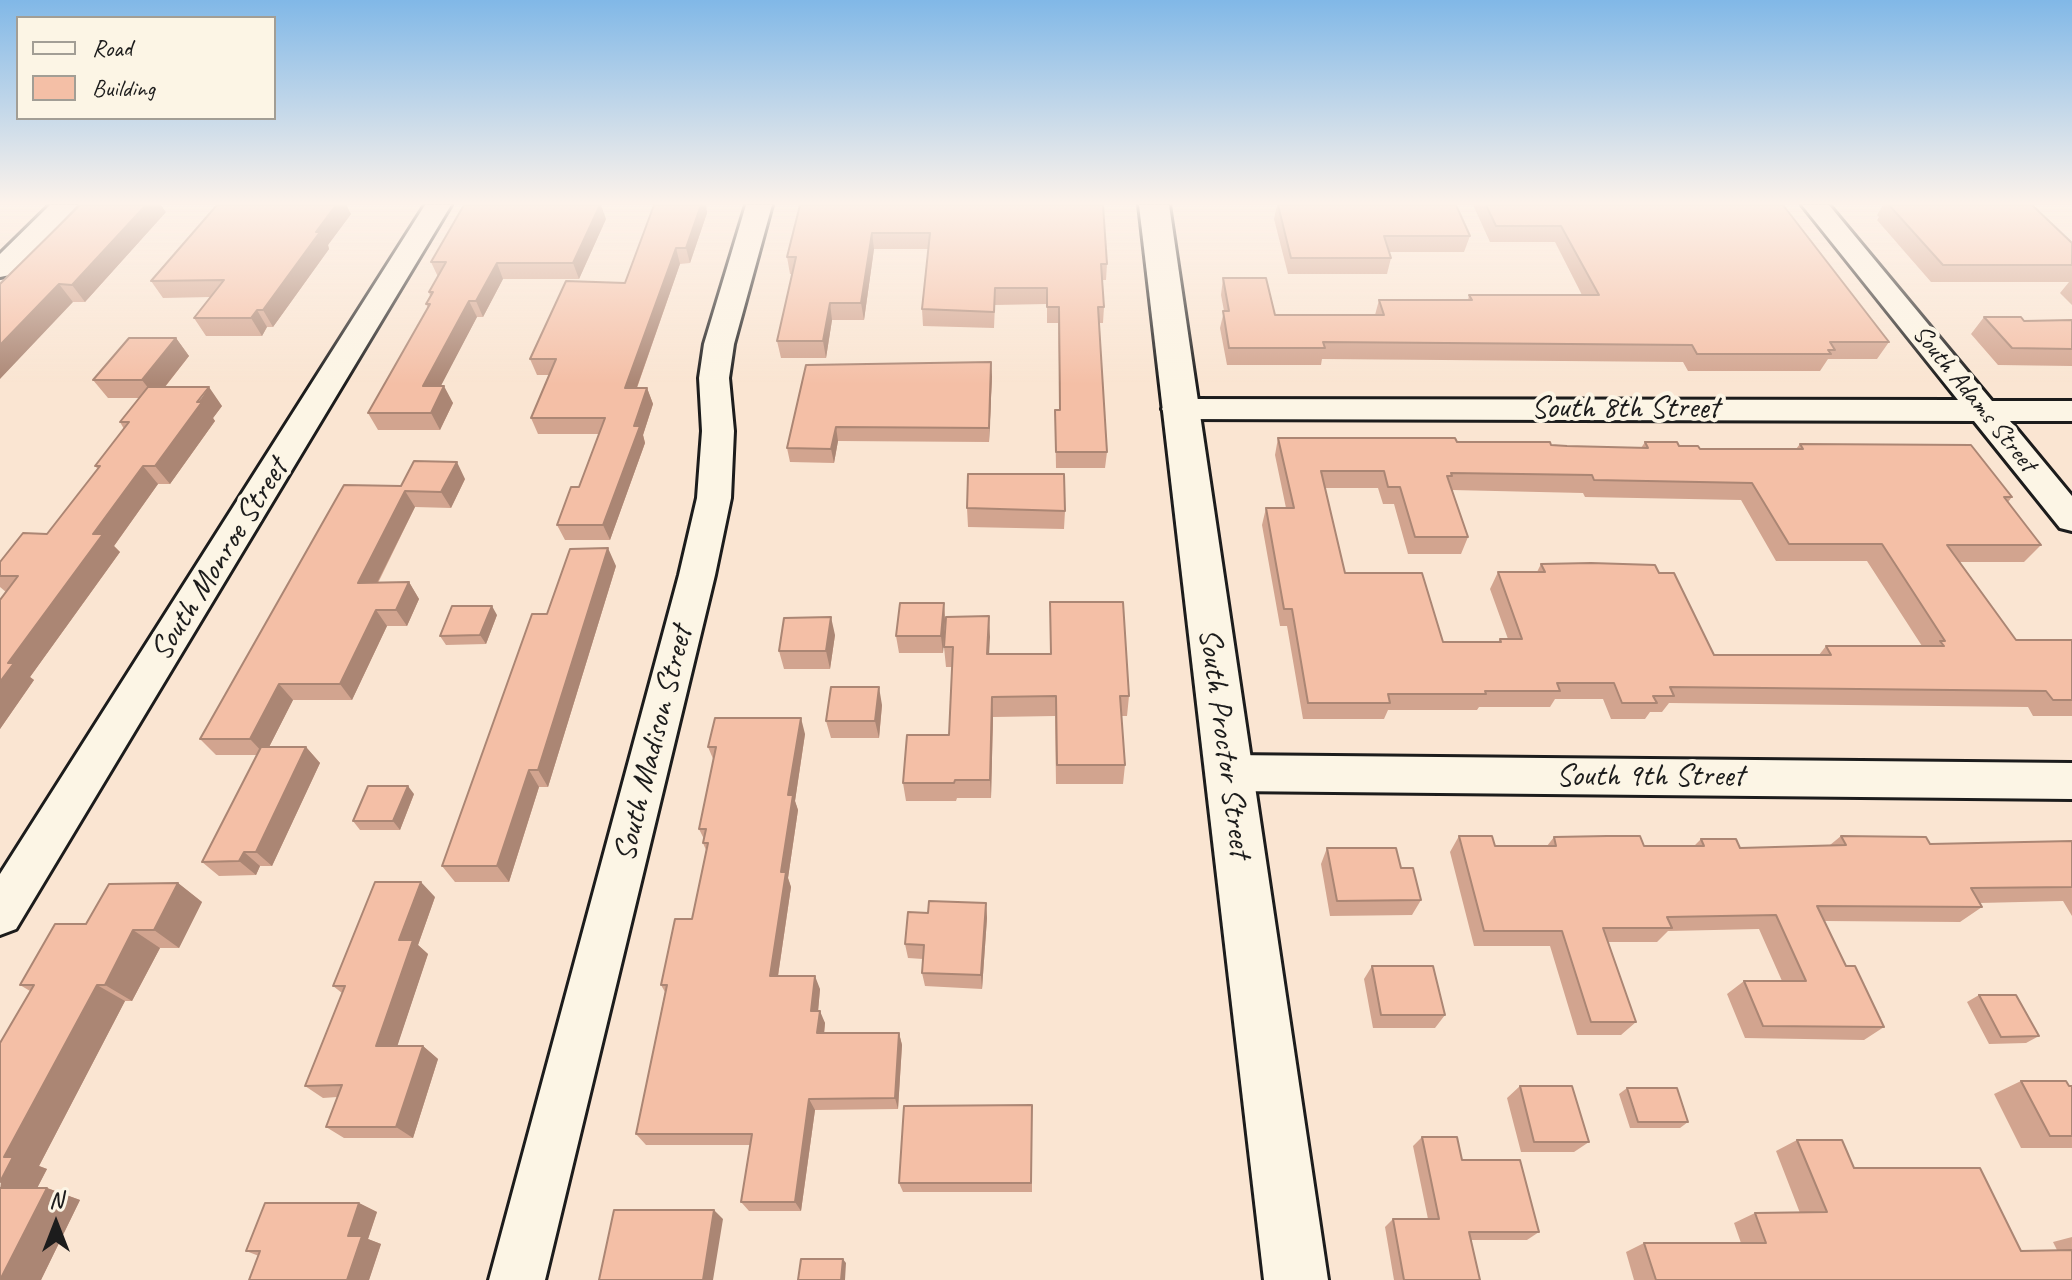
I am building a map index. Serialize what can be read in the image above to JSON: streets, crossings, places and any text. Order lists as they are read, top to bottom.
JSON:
{
  "streets": {
    "street": [
      "South Adams Street",
      "South 8th Street",
      "South Monroe Street",
      "South Proctor Street",
      "South Madison Street",
      "South 9th Street"
    ]
  },
  "crossings": [
    ["South Adams Street", "South 8th Street"],
    ["South 8th Street", "South Proctor Street"],
    ["South Proctor Street", "South 9th Street"]
  ],
  "legend": ["Road", "Building"],
  "north": "top"
}
